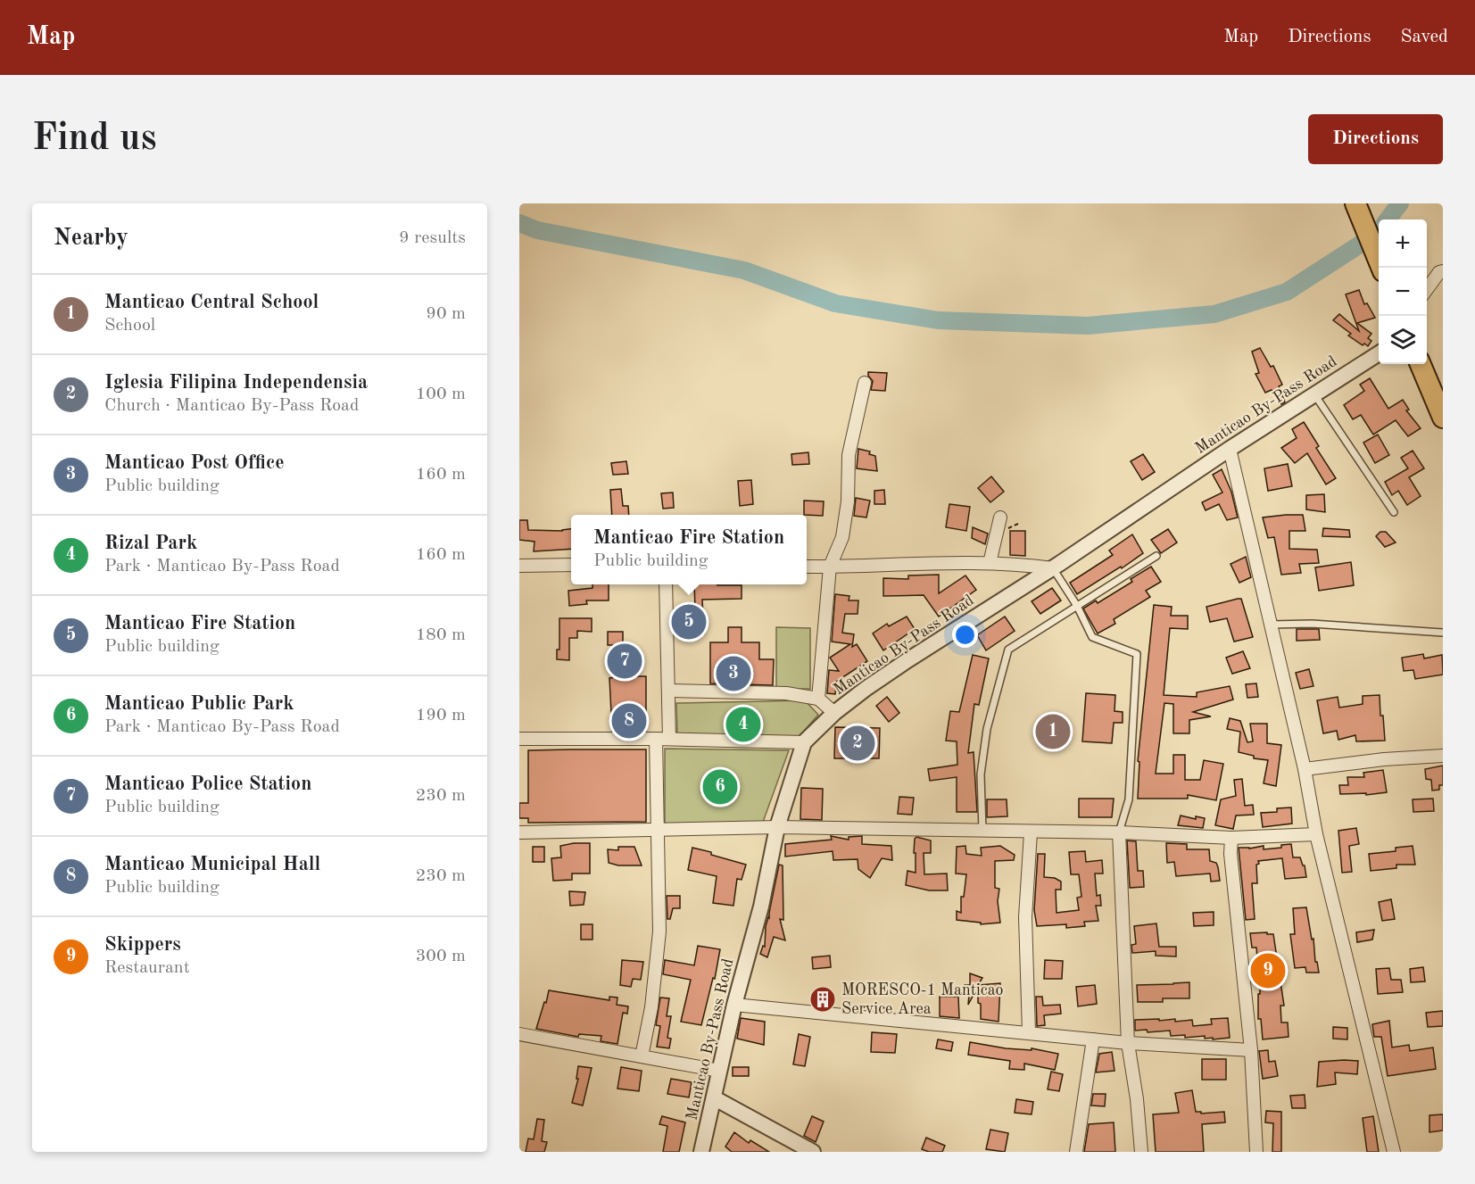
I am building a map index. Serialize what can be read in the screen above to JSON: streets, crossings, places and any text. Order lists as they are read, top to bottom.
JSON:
{
  "streets": {
    "street": ["Manticao By-Pass Road"]
  },
  "places": {
    "building": ["MORESCO-1 Manticao Service Area"]
  },
  "page": {
    "header": "Map",
    "nav": ["Map", "Directions", "Saved"],
    "buttons": "Directions",
    "title": "Find us",
    "heading": ["Nearby", "9 results"],
    "map_buttons": ["+", "−"],
    "list": [
      {
        "mark": "1",
        "name": "Manticao Central School",
        "note": "School",
        "value": "90 m"
      },
      {
        "mark": "2",
        "name": "Iglesia Filipina Independensia",
        "note": "Church · Manticao By-Pass Road",
        "value": "100 m"
      },
      {
        "mark": "3",
        "name": "Manticao Post Office",
        "note": "Public building",
        "value": "160 m"
      },
      {
        "mark": "4",
        "name": "Rizal Park",
        "note": "Park · Manticao By-Pass Road",
        "value": "160 m"
      },
      {
        "mark": "5",
        "name": "Manticao Fire Station",
        "note": "Public building",
        "value": "180 m"
      },
      {
        "mark": "6",
        "name": "Manticao Public Park",
        "note": "Park · Manticao By-Pass Road",
        "value": "190 m"
      },
      {
        "mark": "7",
        "name": "Manticao Police Station",
        "note": "Public building",
        "value": "230 m"
      },
      {
        "mark": "8",
        "name": "Manticao Municipal Hall",
        "note": "Public building",
        "value": "230 m"
      },
      {
        "mark": "9",
        "name": "Skippers",
        "note": "Restaurant",
        "value": "300 m"
      }
    ],
    "popup": ["Manticao Fire Station", "Public building"],
    "pins": [
      "5",
      "7",
      "3",
      "8",
      "4",
      "1",
      "2",
      "6",
      "9"
    ]
  }
}
